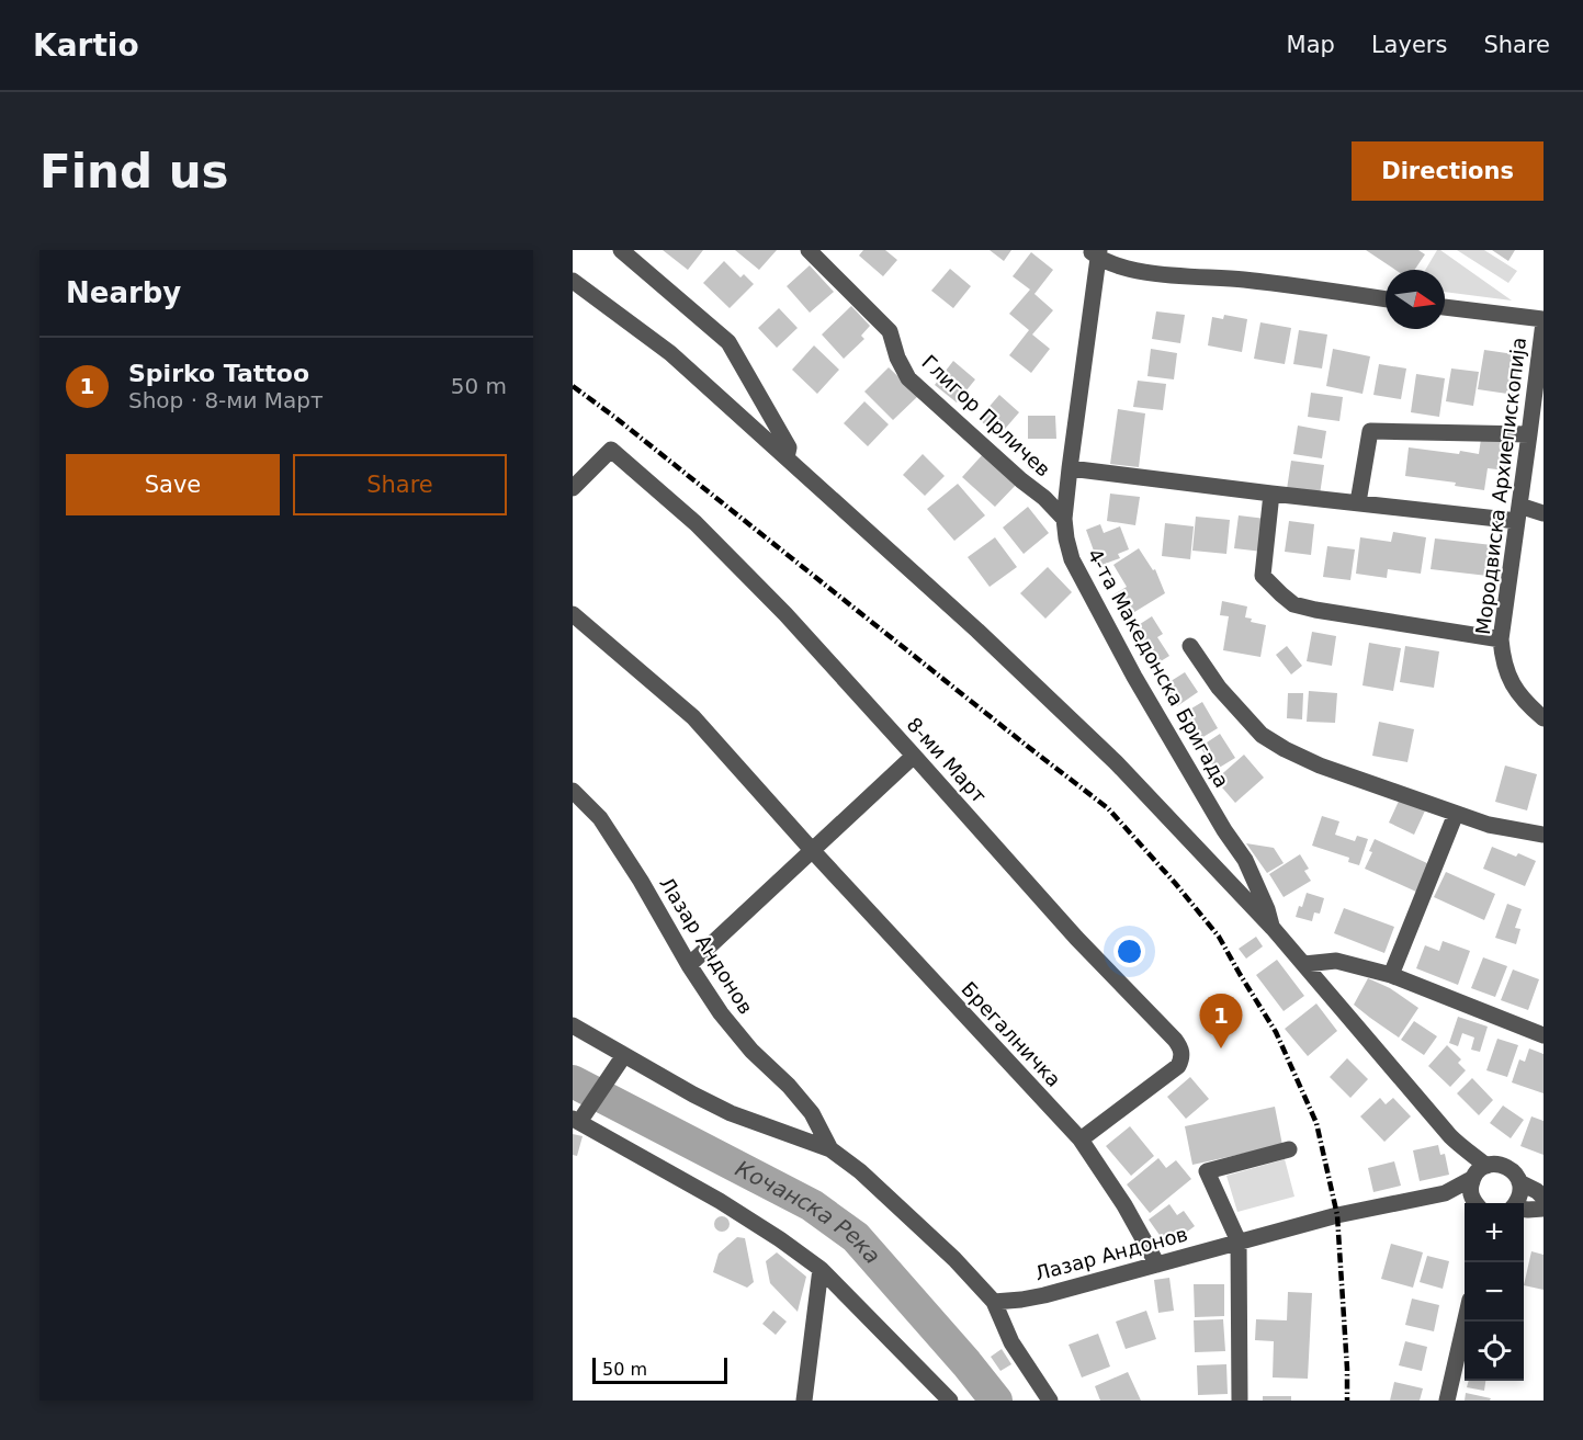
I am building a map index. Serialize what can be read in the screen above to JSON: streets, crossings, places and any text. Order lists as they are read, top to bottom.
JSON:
{
  "streets": {
    "street": [
      "Глигор Прличев",
      "Мородвиска Архиепископија",
      "4-та Македонска Бригада",
      "8-ми Март",
      "Лазар Андонов",
      "Брегалничка"
    ]
  },
  "crossings": [
    ["Глигор Прличев", "4-та Македонска Бригада"],
    ["8-ми Март", "Брегалничка"],
    ["Лазар Андонов", "Брегалничка"]
  ],
  "water": ["Кочанска Река"],
  "scale_bar": "50 m",
  "north": "right",
  "page": {
    "header": "Kartio",
    "nav": ["Map", "Layers", "Share"],
    "buttons": [
      "Directions",
      ["Save", "Share"]
    ],
    "title": "Find us",
    "heading": "Nearby",
    "list": [
      {
        "mark": "1",
        "name": "Spirko Tattoo",
        "note": "Shop · 8-ми Март",
        "value": "50 m"
      }
    ],
    "pins": "1",
    "map_buttons": ["+", "−"],
    "scale": "50 m"
  }
}
